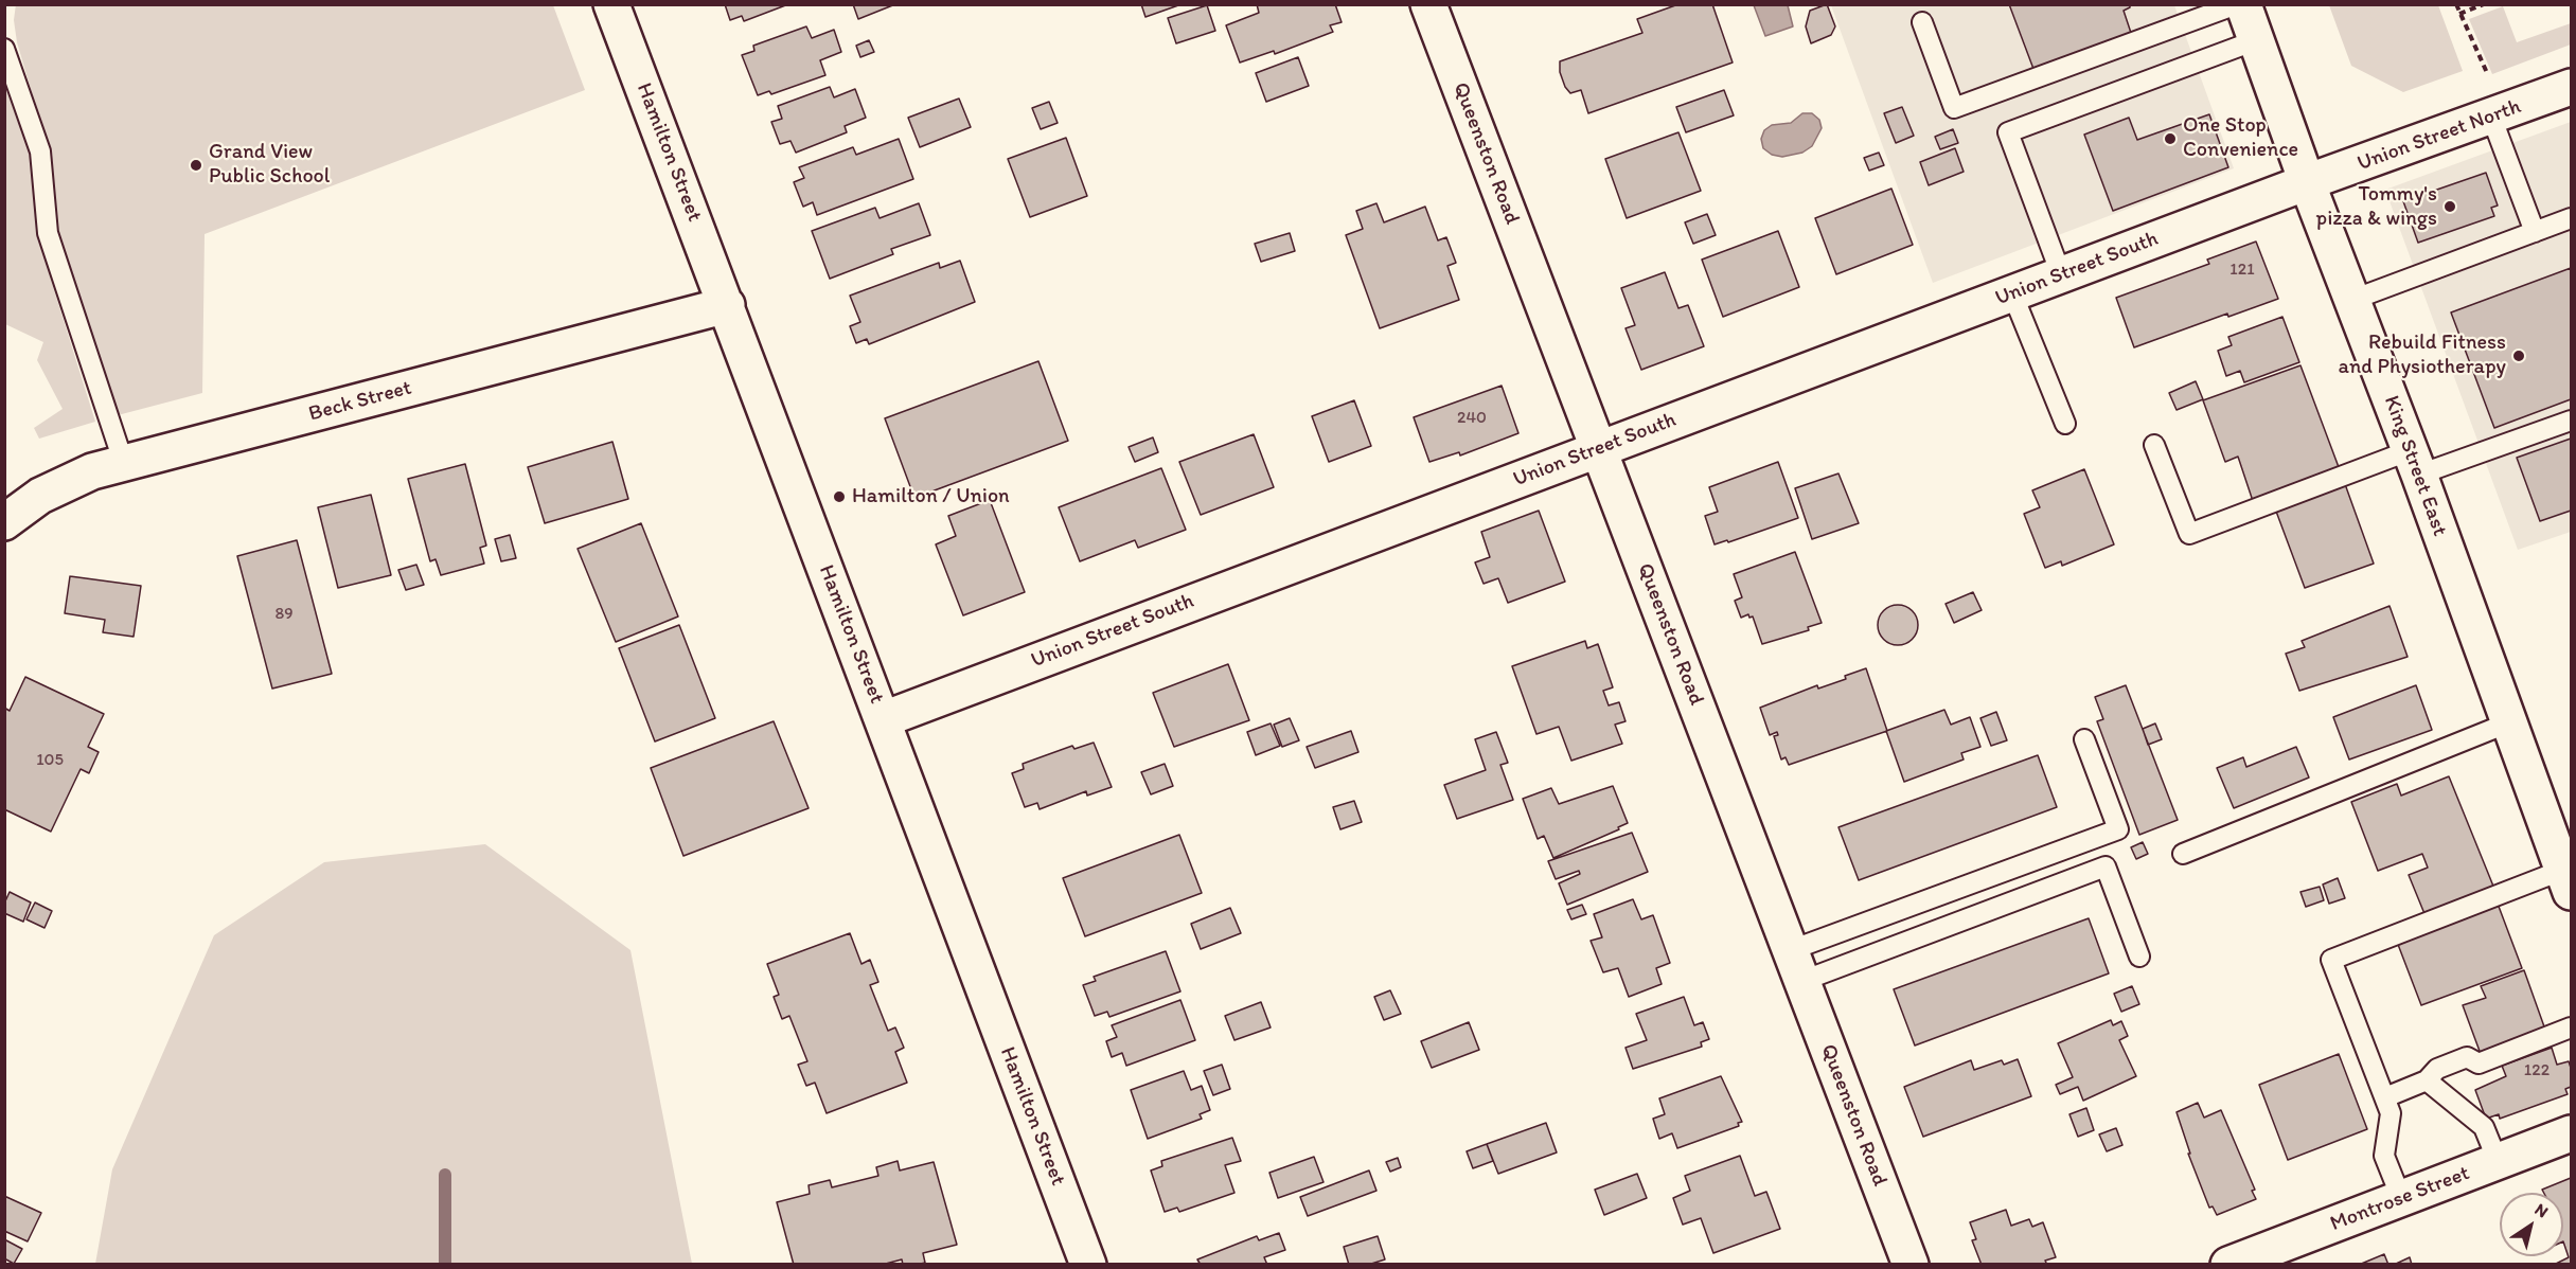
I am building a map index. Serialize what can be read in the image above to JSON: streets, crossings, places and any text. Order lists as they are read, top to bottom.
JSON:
{
  "streets": {
    "street": [
      "Union Street North",
      "Hamilton Street",
      "Queenston Road",
      "Union Street South",
      "Beck Street",
      "King Street East",
      "Montrose Street"
    ]
  },
  "crossings": [
    ["Union Street North", "Union Street South"],
    ["Union Street North", "King Street East"],
    ["Hamilton Street", "Union Street South"],
    ["Hamilton Street", "Beck Street"],
    ["Queenston Road", "Union Street South"],
    ["Union Street South", "King Street East"]
  ],
  "places": [
    "One Stop Convenience",
    "Grand View Public School",
    "Tommy's pizza & wings",
    "Rebuild Fitness and Physiotherapy",
    "Hamilton / Union"
  ],
  "house_numbers": [
    "121",
    "240",
    "89",
    "105",
    "122"
  ],
  "north": "top right"
}
